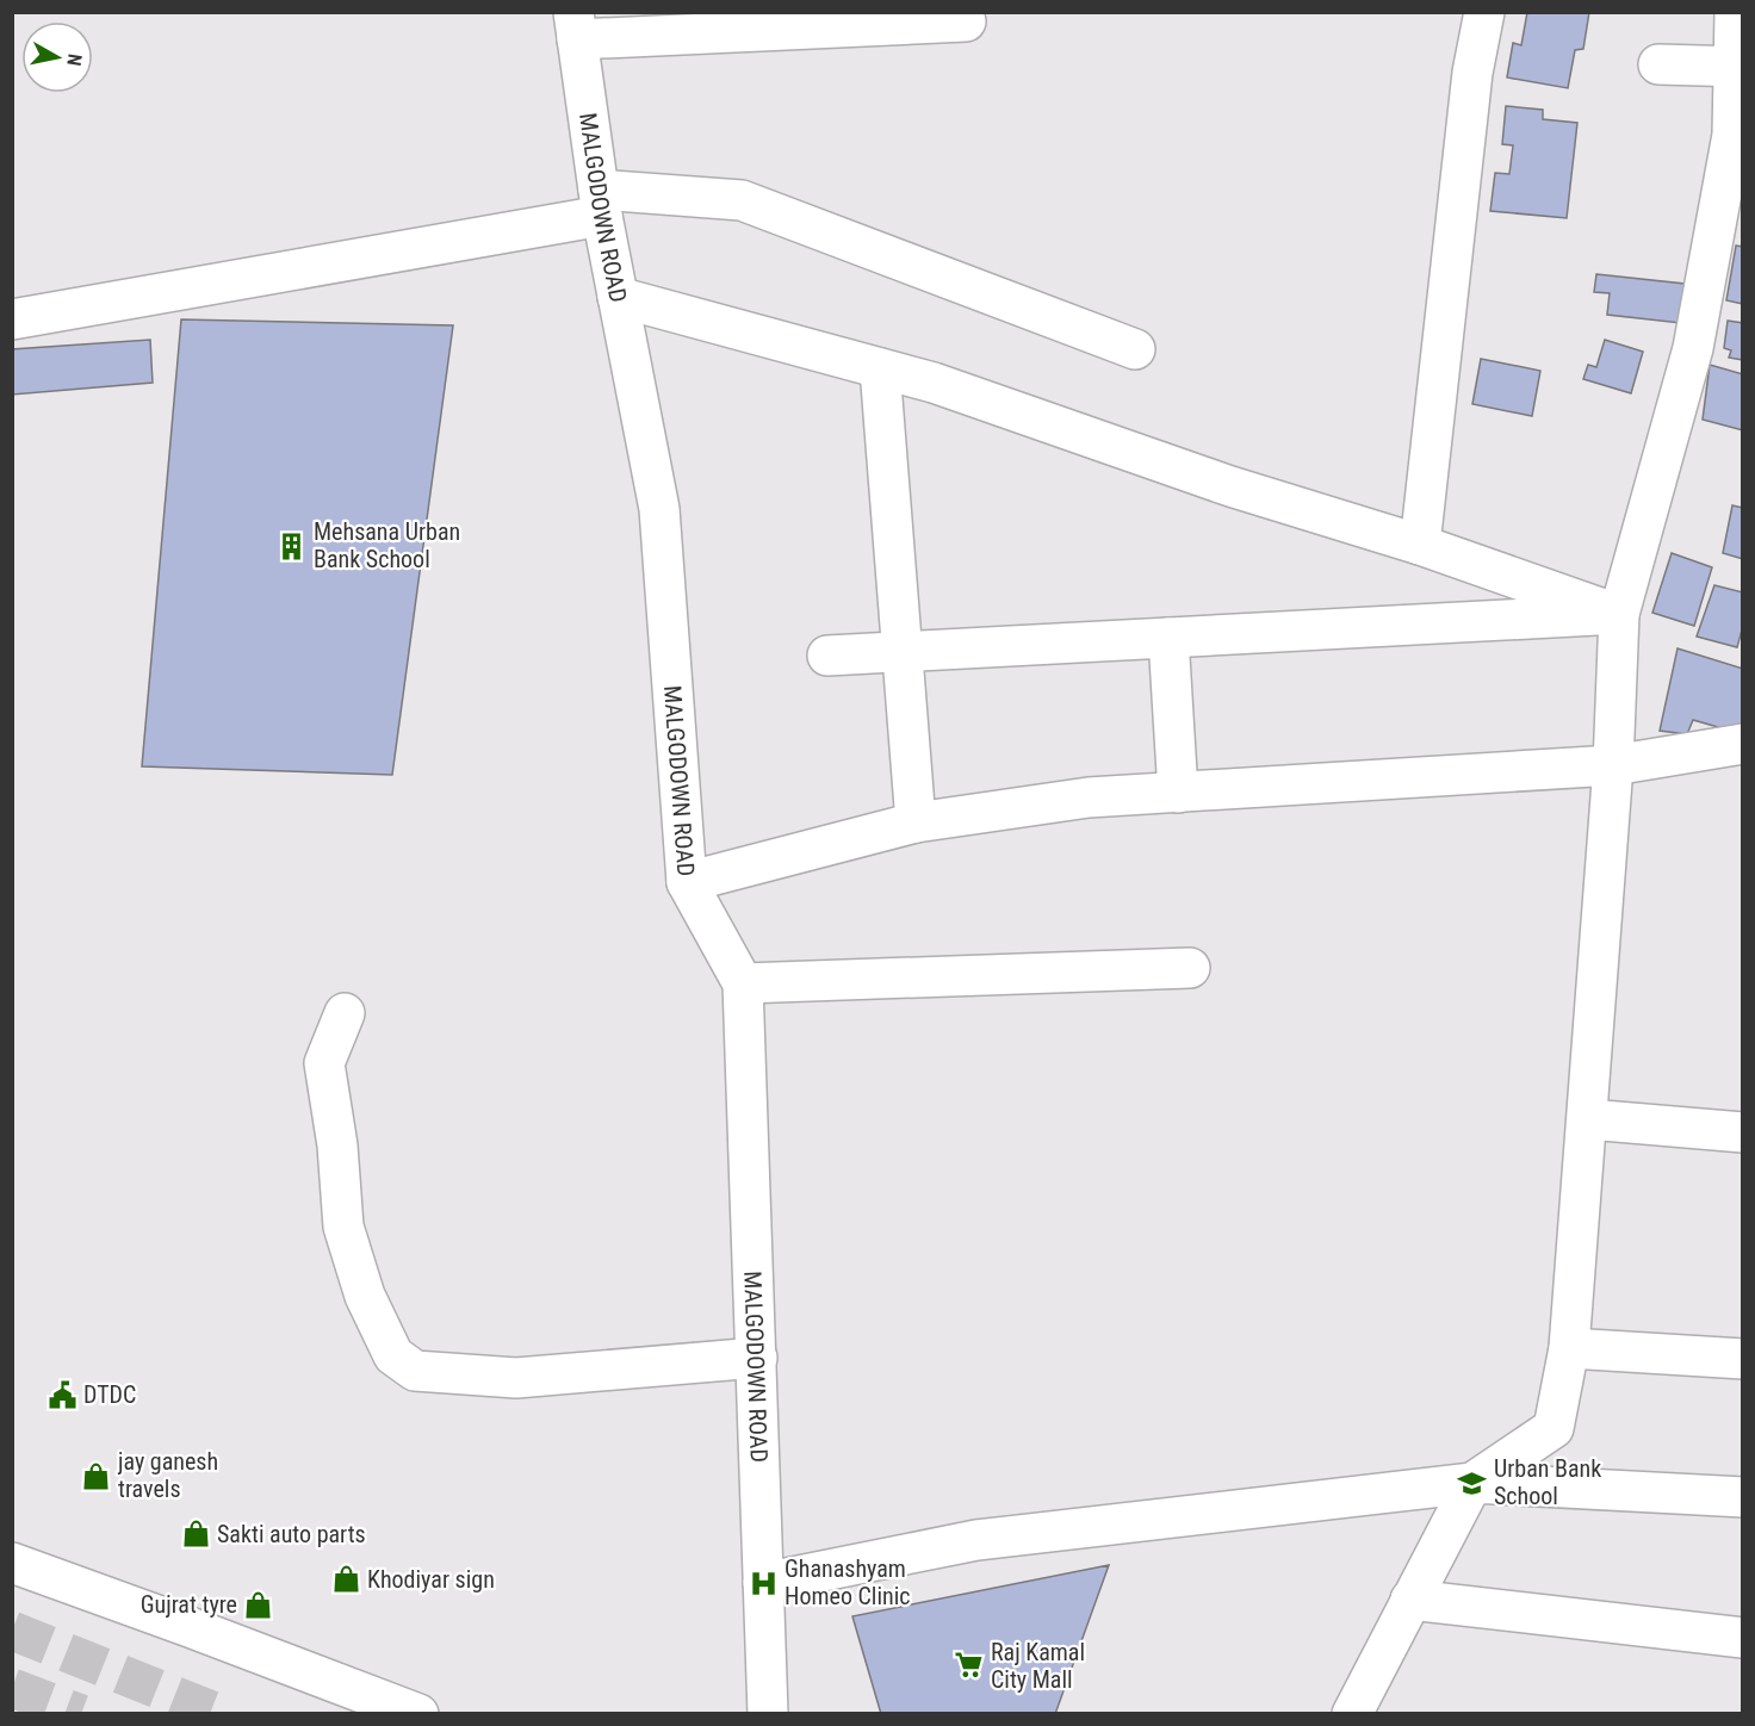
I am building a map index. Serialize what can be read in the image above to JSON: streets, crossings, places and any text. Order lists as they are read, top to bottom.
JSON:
{
  "streets": {
    "street": ["MALGODOWN ROAD"]
  },
  "places": {
    "building": ["Mehsana Urban Bank School"],
    "public building": ["DTDC"],
    "shop": [
      "jay ganesh travels",
      "Sakti auto parts",
      "Khodiyar sign",
      "Gujrat tyre"
    ],
    "school or university": ["Urban Bank School"],
    "hospital": ["Ghanashyam Homeo Clinic"],
    "supermarket": ["Raj Kamal City Mall"]
  },
  "north": "right"
}
